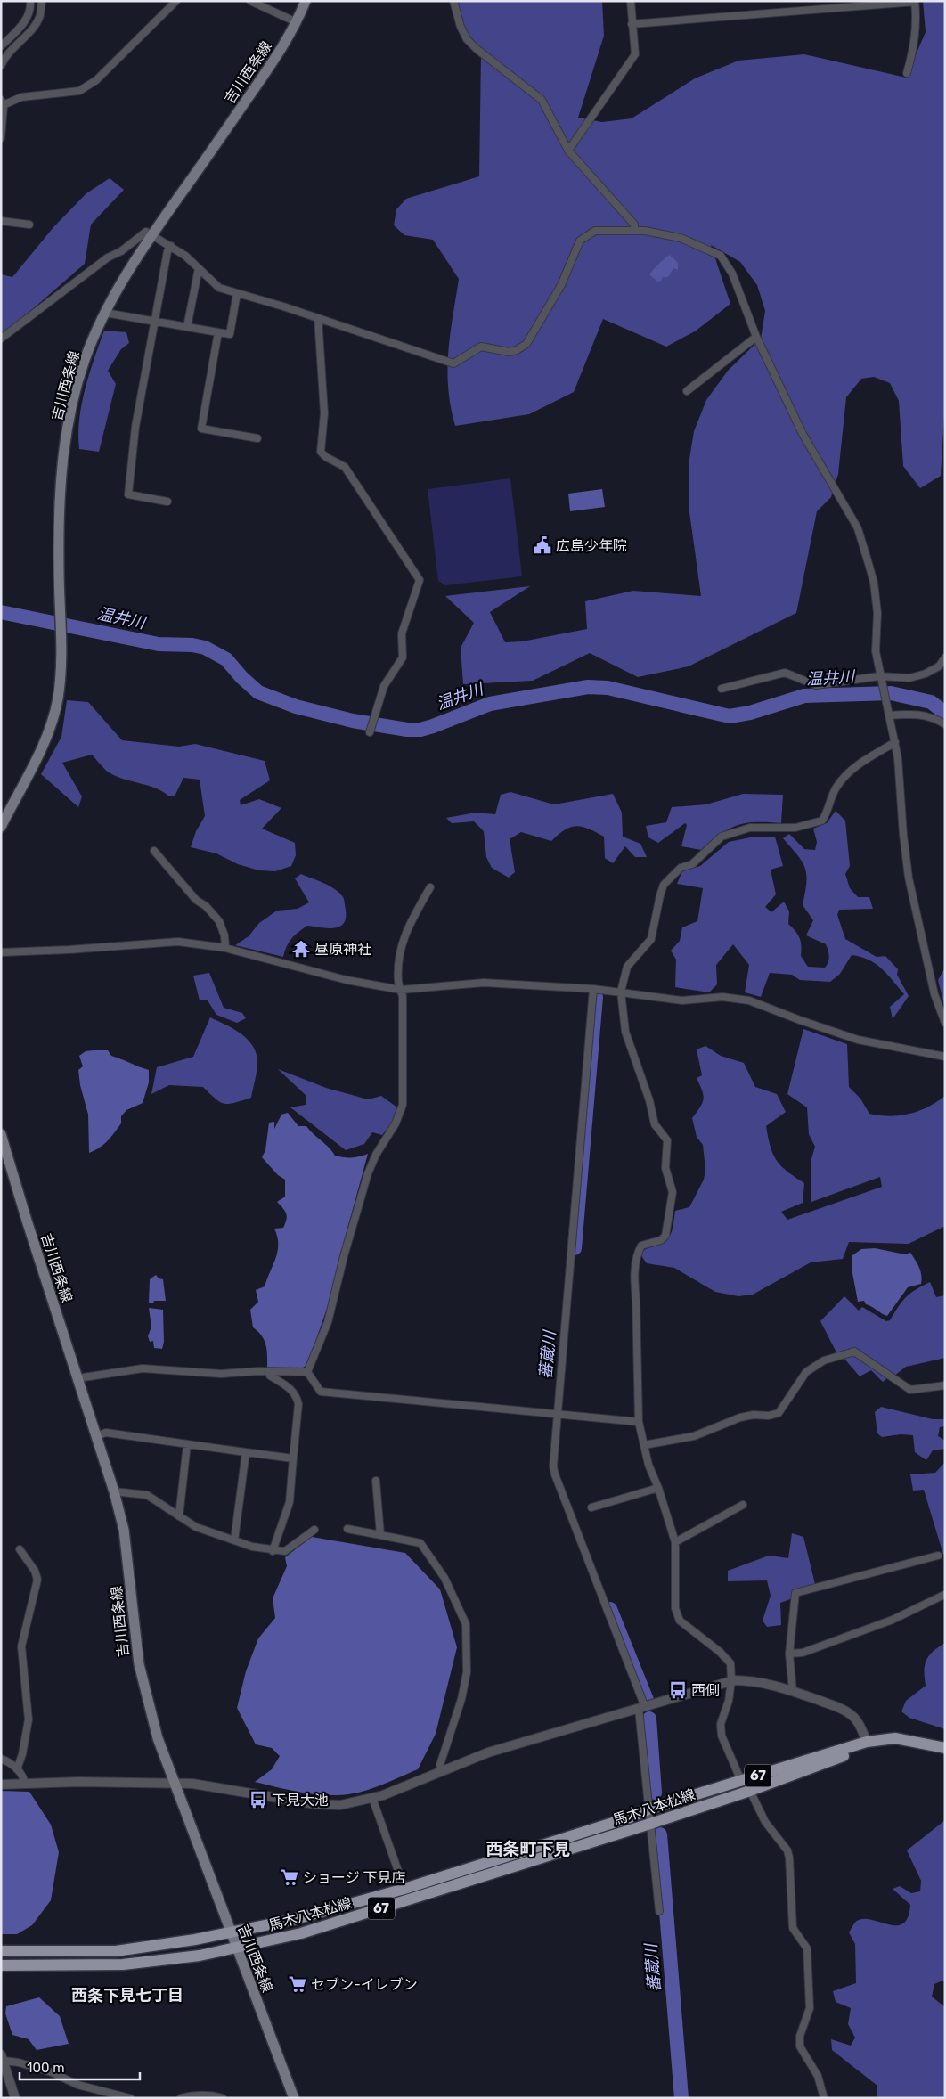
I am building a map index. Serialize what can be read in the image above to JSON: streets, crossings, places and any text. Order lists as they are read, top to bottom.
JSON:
{
  "streets": {
    "main road": ["吉川西条線", "67", "馬木八本松線"]
  },
  "crossings": [
    ["吉川西条線", "馬木八本松線"]
  ],
  "districts": ["西条町下見", "西条下見七丁目"],
  "water": ["温井川", "蕃蔵川"],
  "places": {
    "public building": ["広島少年院"],
    "temple": ["昼原神社"],
    "bus stop": ["西側", "下見大池"],
    "supermarket": ["ショージ 下見店", "セブン-イレブン"]
  },
  "scale_bar": "100 m"
}
